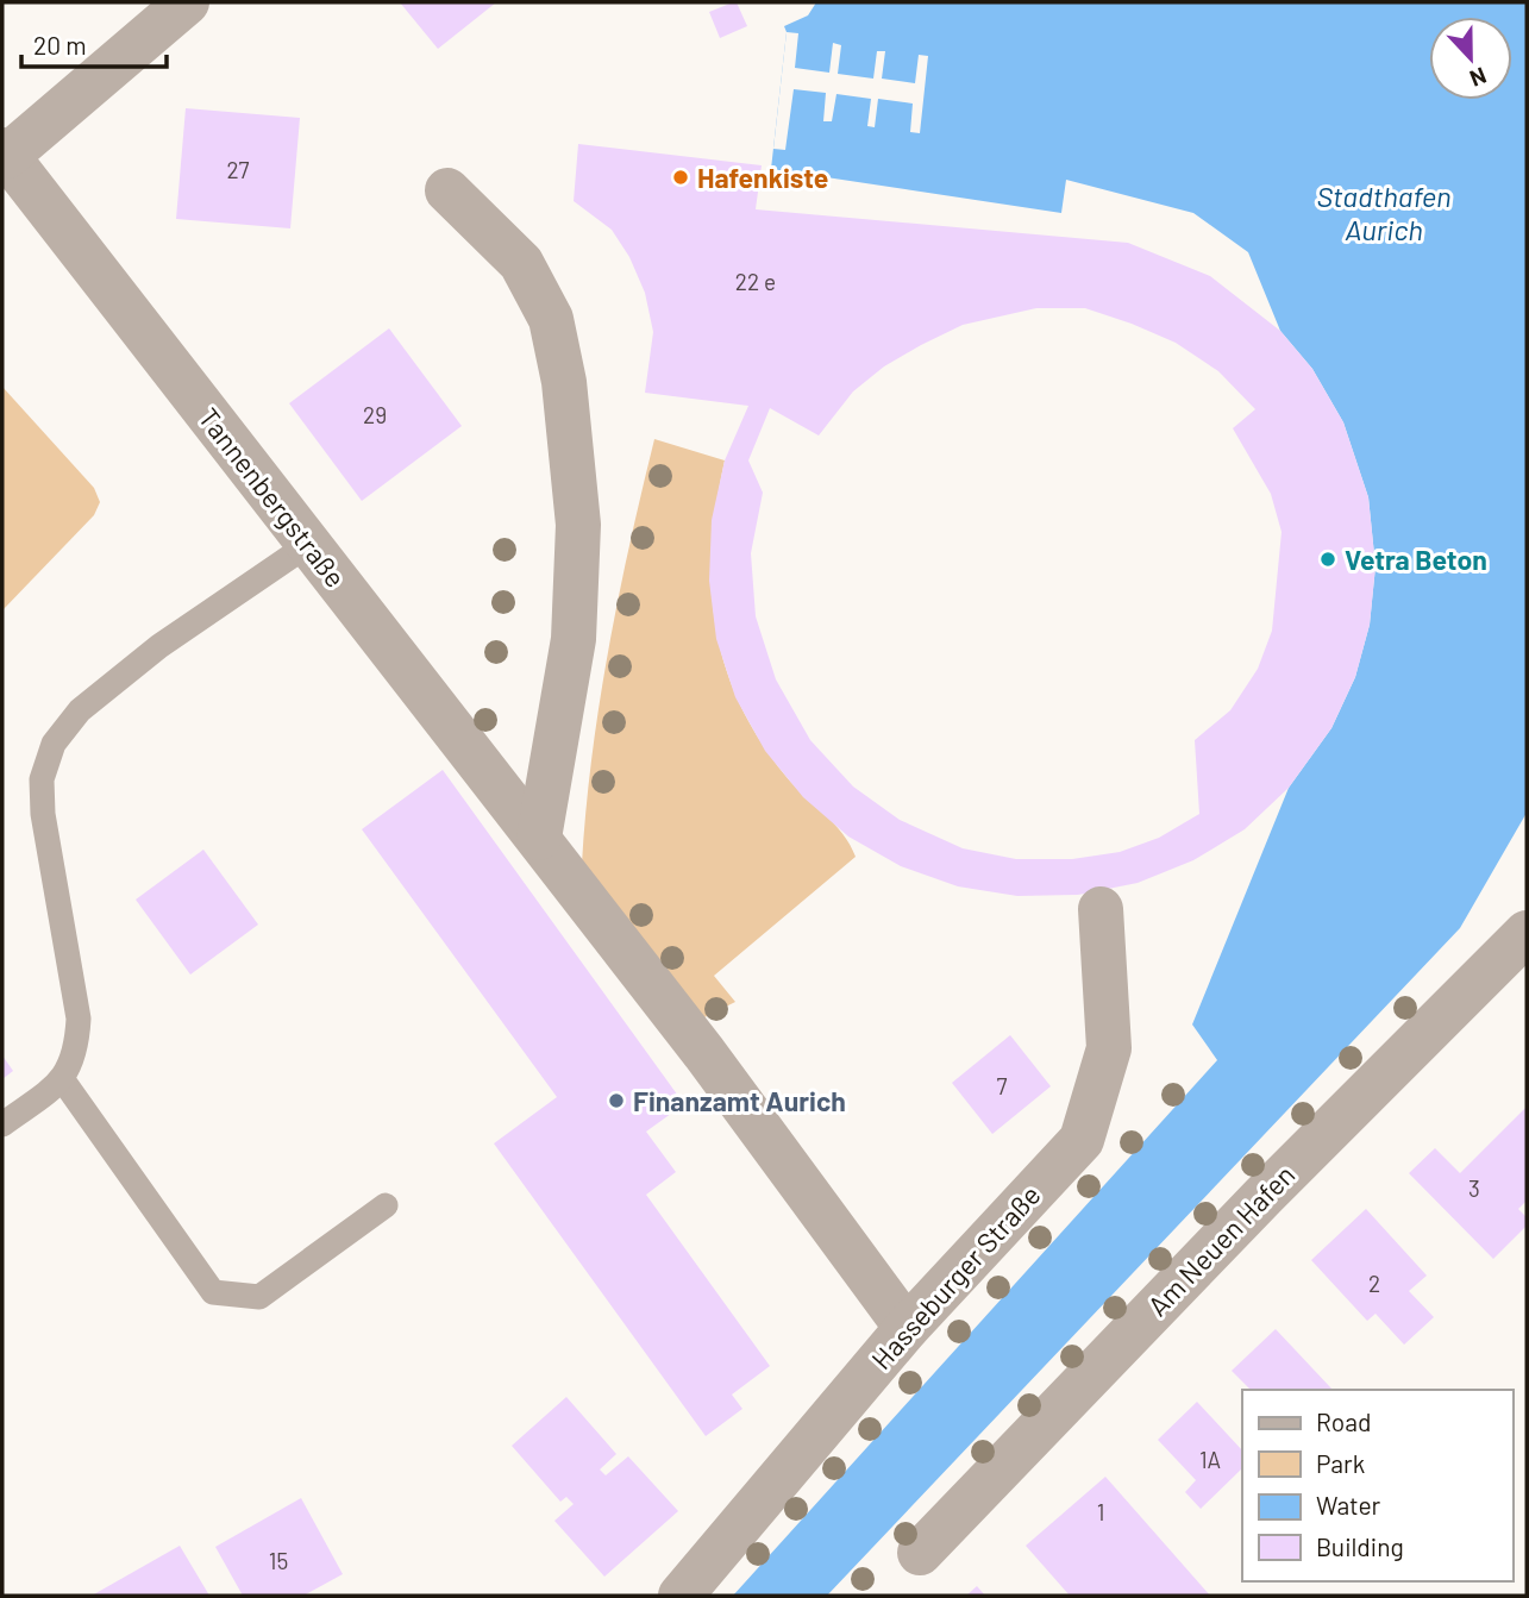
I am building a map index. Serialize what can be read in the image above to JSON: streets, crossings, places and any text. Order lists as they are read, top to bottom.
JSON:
{
  "streets": {
    "street": ["Tannenbergstraße", "Am Neuen Hafen", "Hasseburger Straße"]
  },
  "crossings": [
    ["Tannenbergstraße", "Hasseburger Straße"]
  ],
  "water": ["Stadthafen Aurich"],
  "places": ["Hafenkiste", "Vetra Beton", "Finanzamt Aurich"],
  "house_numbers": [
    "27",
    "22 e",
    "29",
    "7",
    "3",
    "2",
    "1A",
    "1",
    "15"
  ],
  "legend": [
    "Road",
    "Park",
    "Water",
    "Building"
  ],
  "scale_bar": "20 m",
  "north": "bottom"
}
